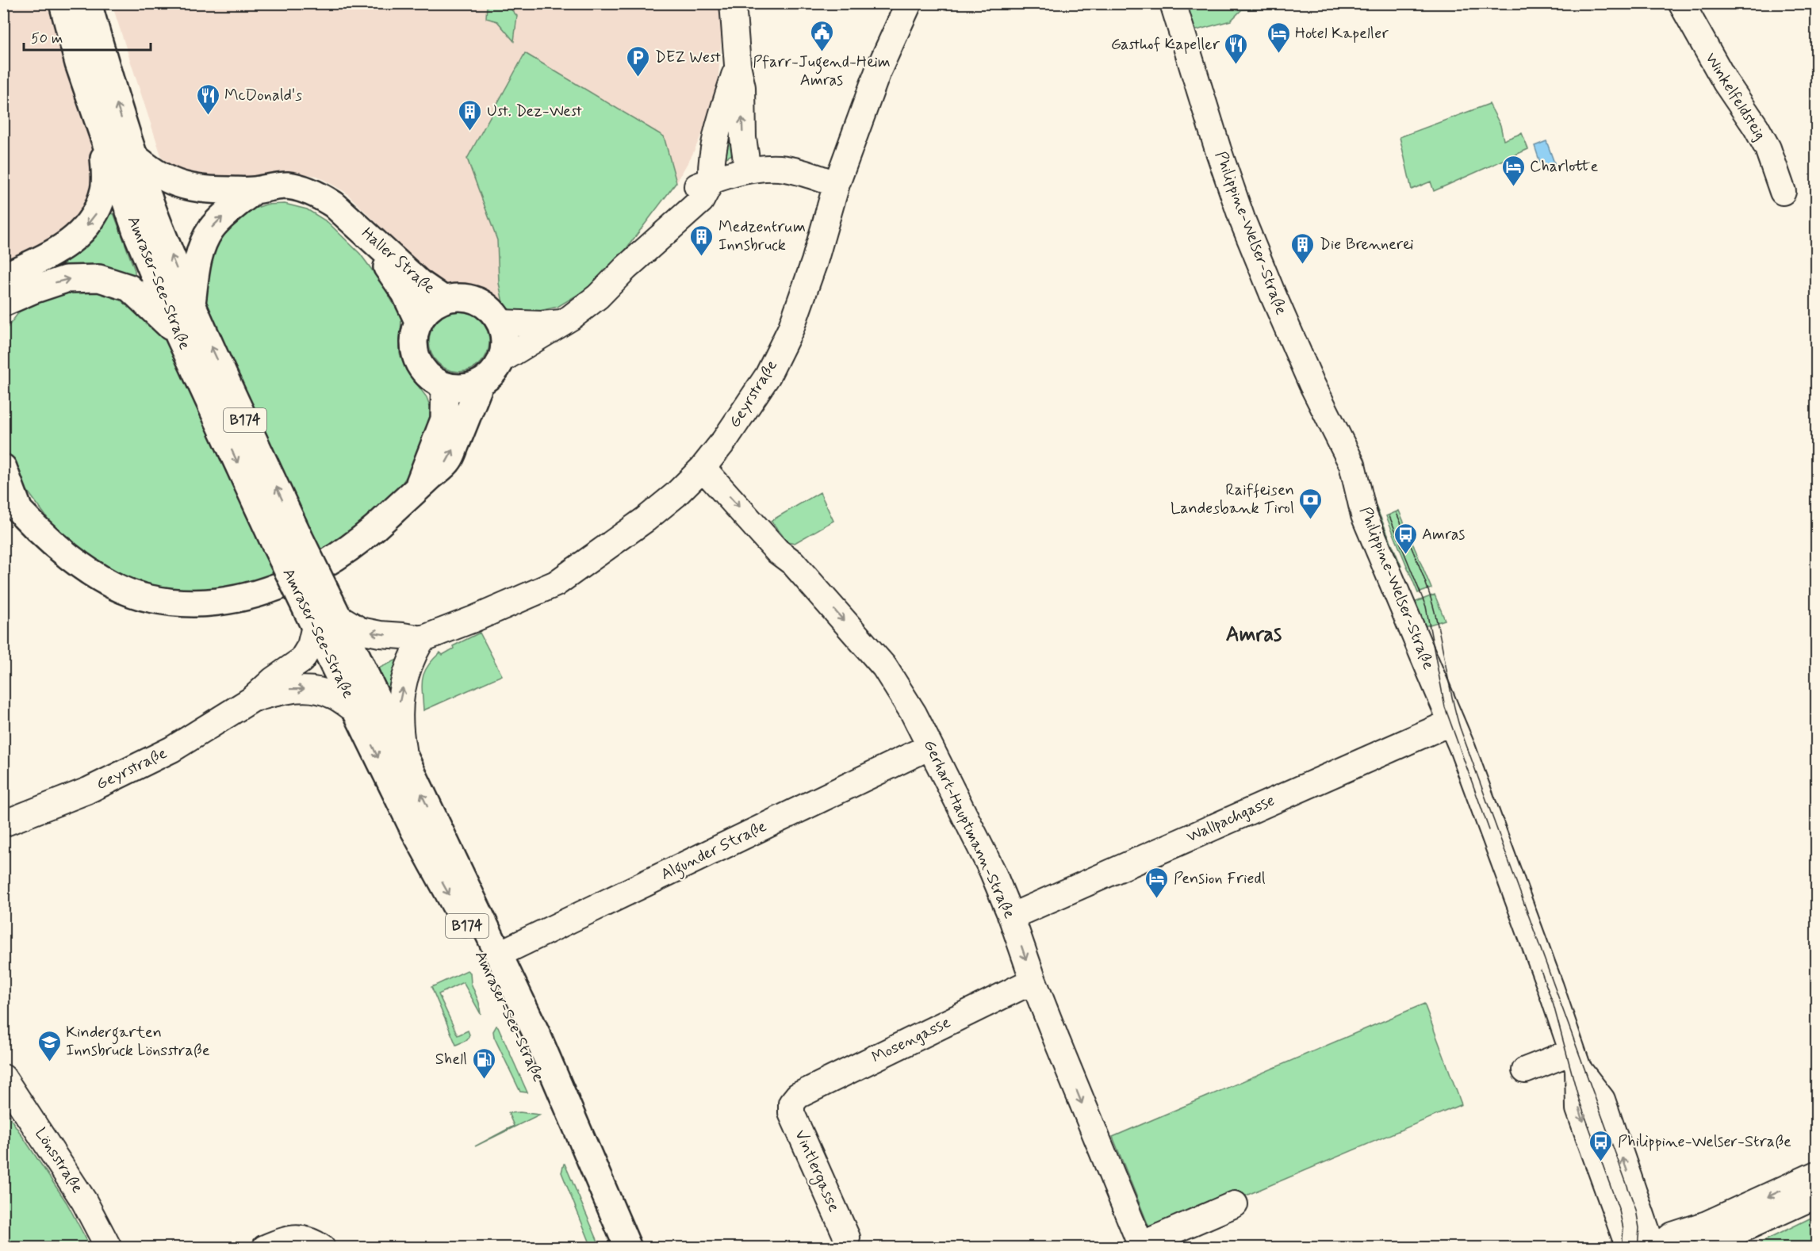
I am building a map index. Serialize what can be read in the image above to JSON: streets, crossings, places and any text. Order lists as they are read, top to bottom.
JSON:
{
  "streets": {
    "main road": ["Haller Straße", "Amraser-See-Straße", "B174"],
    "street": [
      "Winkelfeldsteig",
      "Philippine-Welser-Straße",
      "Geyrstraße",
      "Wallpachgasse",
      "Gerhart-Hauptmann-Straße",
      "Algunder Straße",
      "Mosengasse",
      "Lönsstraße",
      "Vintlergasse"
    ]
  },
  "crossings": [
    ["Philippine-Welser-Straße", "Wallpachgasse"],
    ["Amraser-See-Straße", "Geyrstraße"],
    ["Amraser-See-Straße", "Algunder Straße"],
    ["Geyrstraße", "Gerhart-Hauptmann-Straße"],
    ["Wallpachgasse", "Gerhart-Hauptmann-Straße"],
    ["Gerhart-Hauptmann-Straße", "Algunder Straße"],
    ["Gerhart-Hauptmann-Straße", "Mosengasse"],
    ["Mosengasse", "Vintlergasse"]
  ],
  "one_way": ["Gerhart-Hauptmann-Straße"],
  "districts": ["Amras"],
  "places": {
    "public building": ["Pfarr-Jugend-Heim Amras"],
    "hotel": ["Hotel Kapeller", "Charlotte", "Pension Friedl"],
    "restaurant": ["Gasthof Kapeller", "McDonald's"],
    "parking": ["DEZ West"],
    "building": ["Ust. Dez-West", "Medzentrum Innsbruck", "Die Brennerei"],
    "bank": ["Raiffeisen Landesbank Tirol"],
    "bus stop": ["Amras", "Philippine-Welser-Straße"],
    "school or university": ["Kindergarten Innsbruck Lönsstraße"],
    "fuel station": ["Shell"]
  },
  "scale_bar": "50 m"
}
